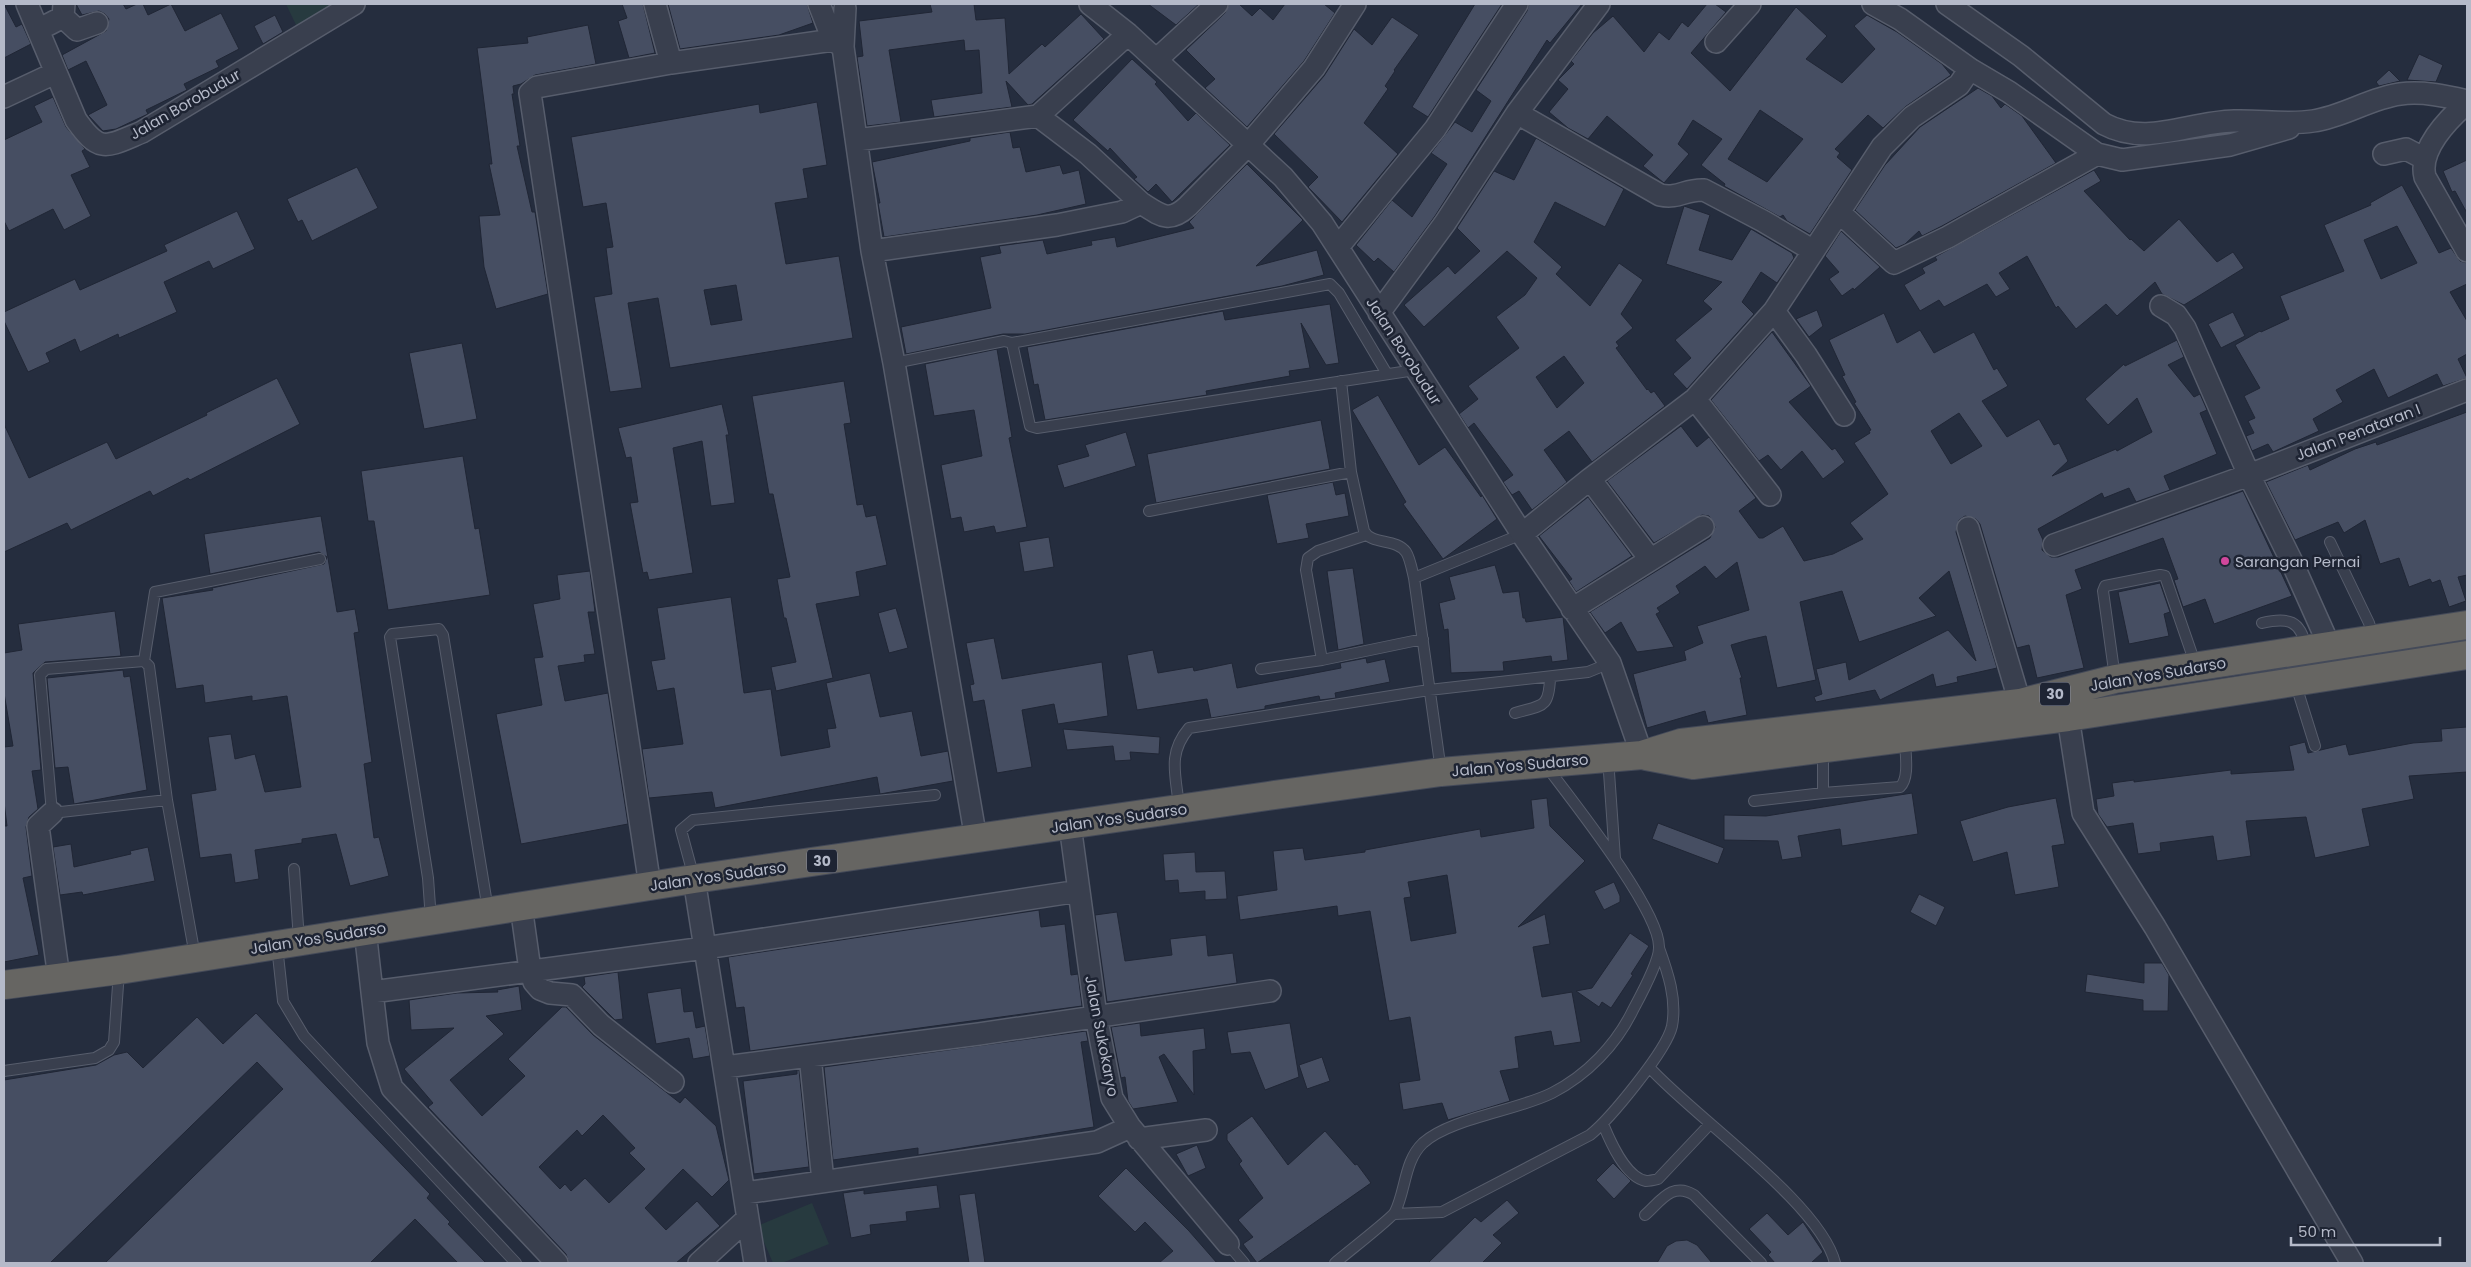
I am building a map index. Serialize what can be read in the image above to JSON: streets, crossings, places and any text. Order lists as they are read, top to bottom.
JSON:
{
  "streets": {
    "highway": ["Jalan Yos Sudarso", "30"],
    "street": ["Jalan Borobudur", "Jalan Penataran I", "Jalan Sukokaryo"]
  },
  "crossings": [
    ["Jalan Borobudur", "Jalan Yos Sudarso"],
    ["Jalan Yos Sudarso", "Jalan Sukokaryo"]
  ],
  "places": ["Sarangan Pernai"],
  "scale_bar": "50 m"
}
